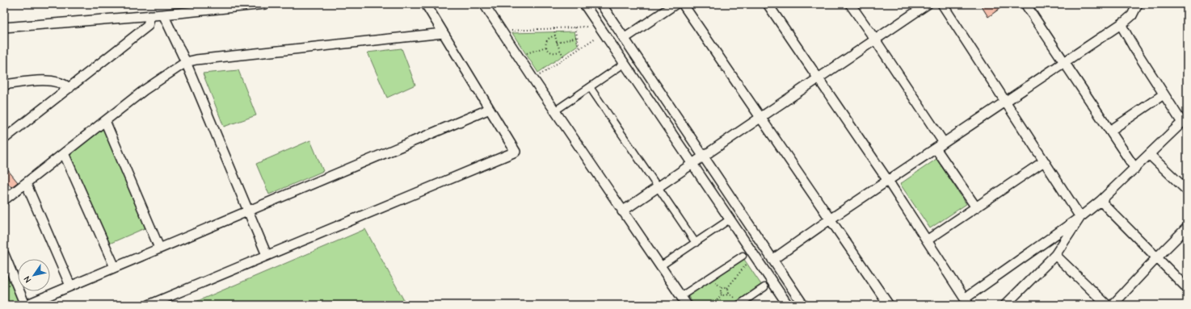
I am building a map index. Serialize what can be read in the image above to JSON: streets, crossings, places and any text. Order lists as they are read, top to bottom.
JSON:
{
  "north": "bottom left"
}
